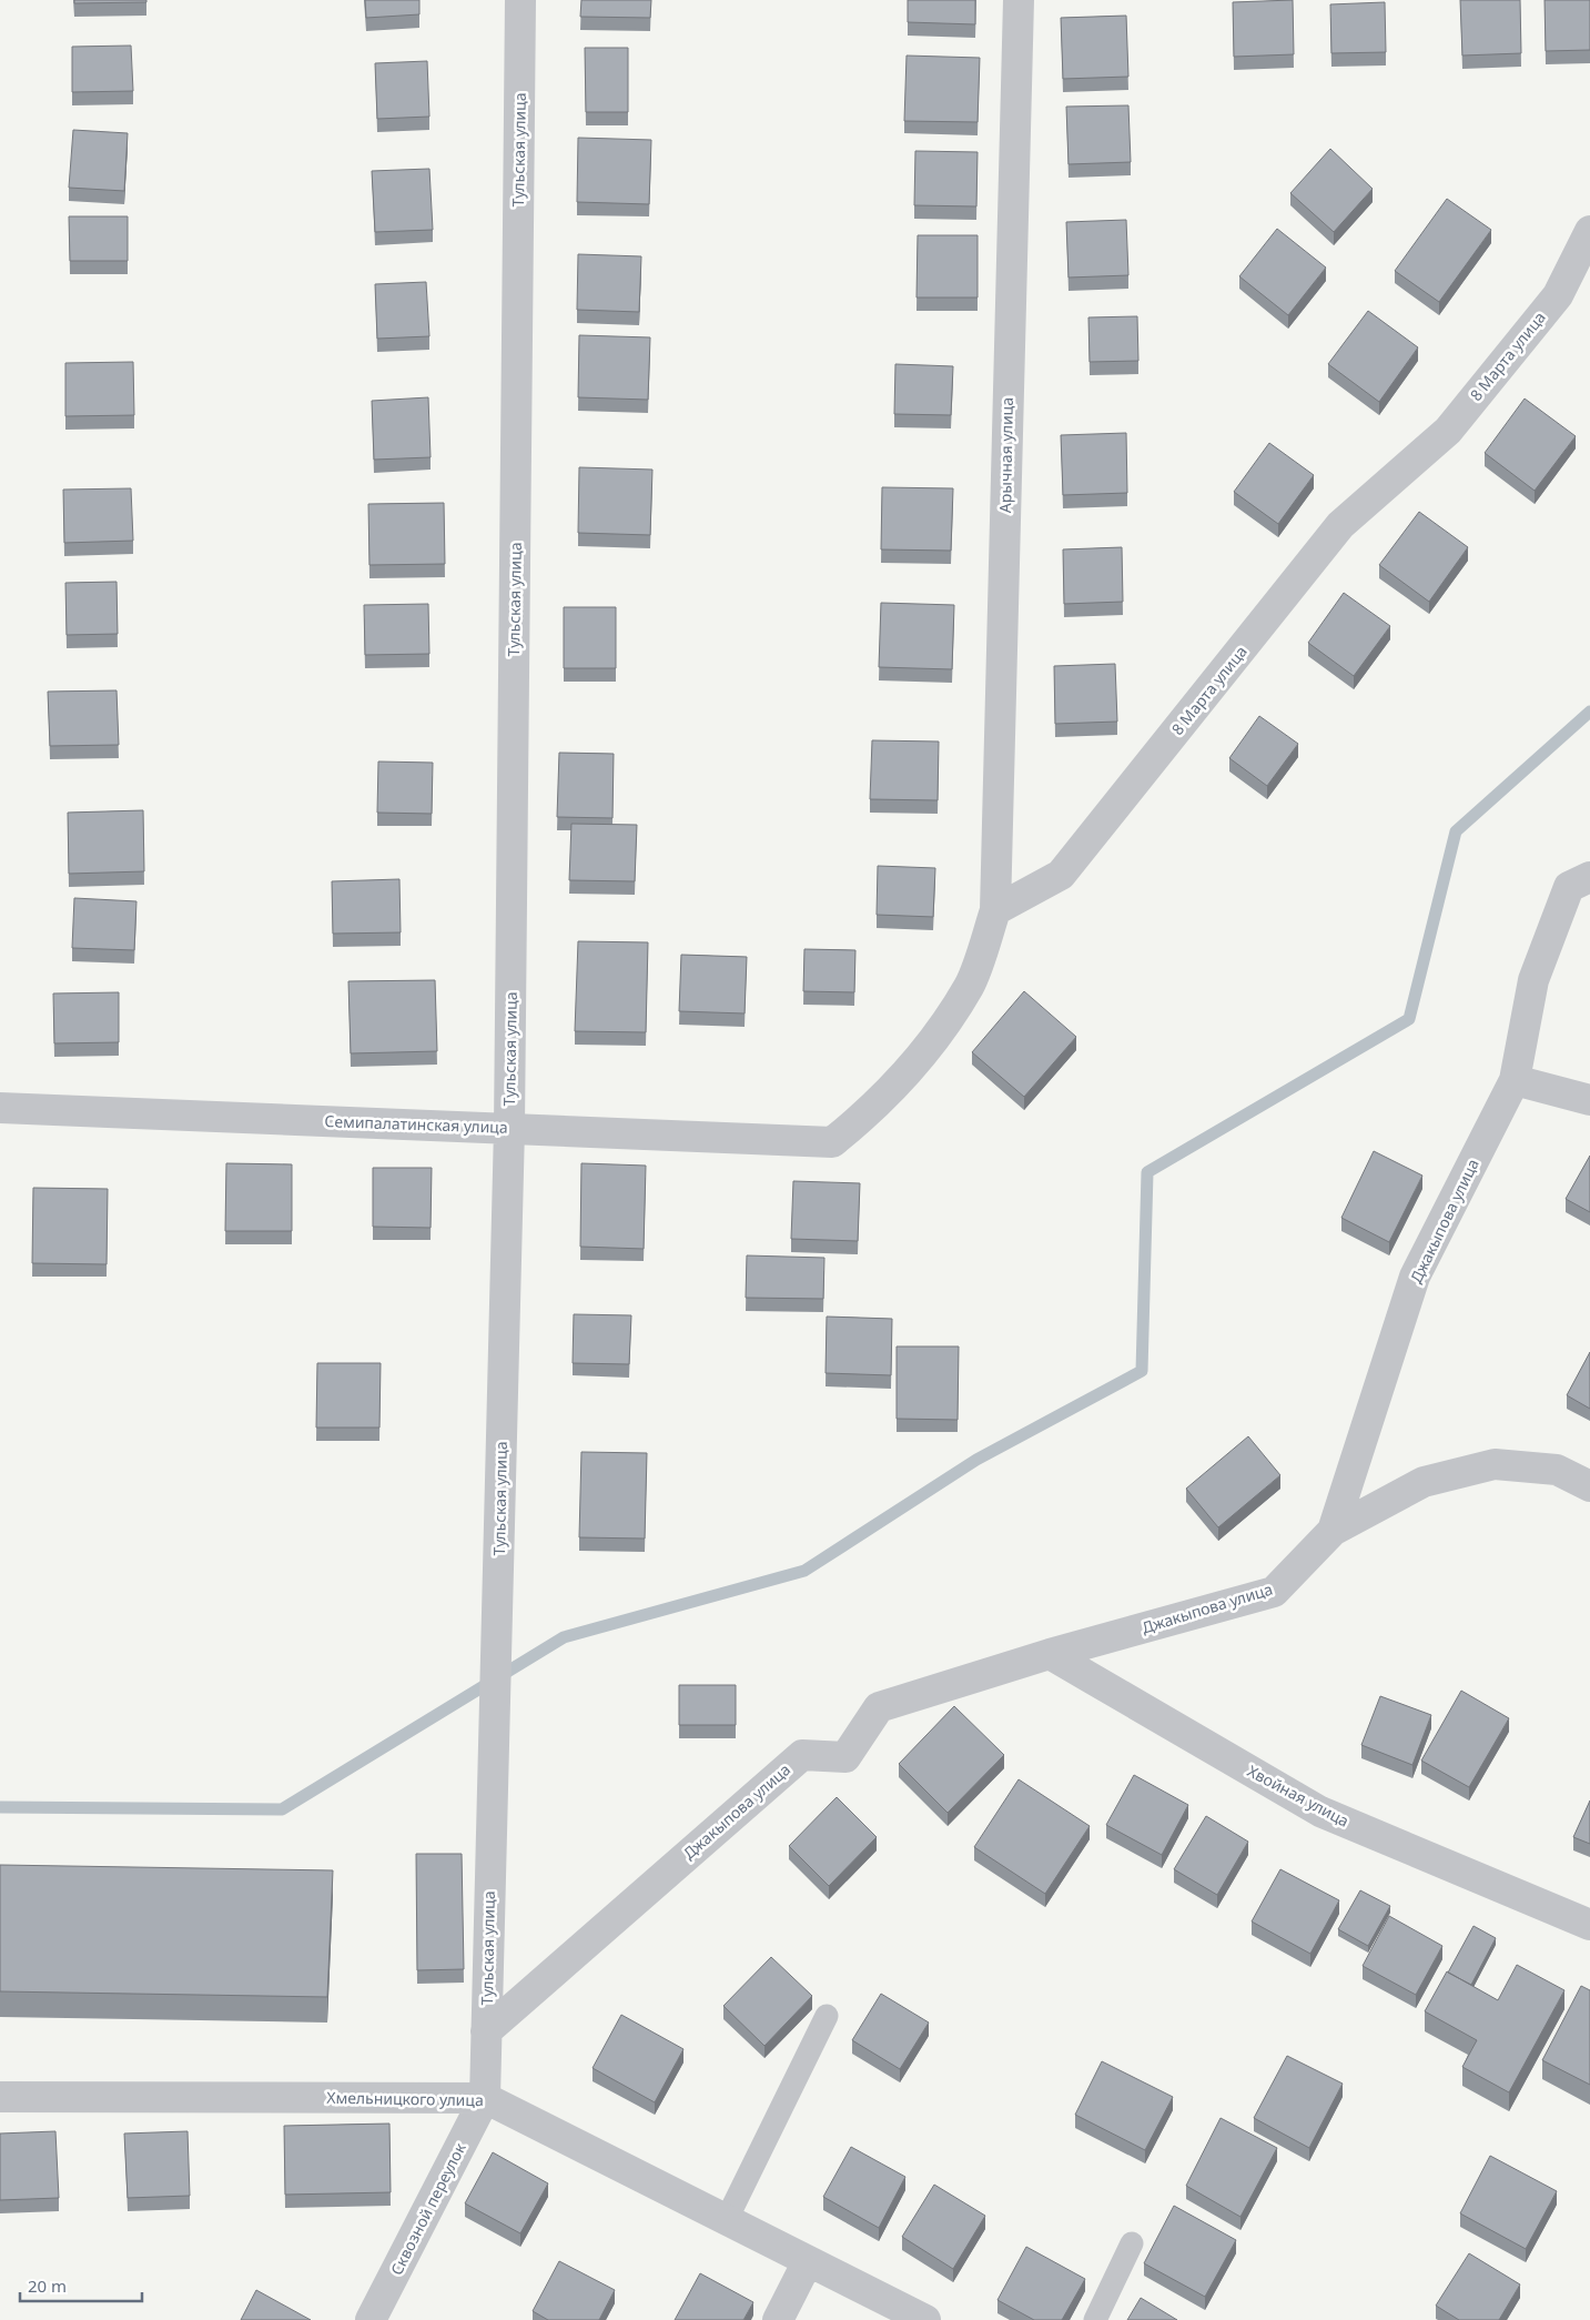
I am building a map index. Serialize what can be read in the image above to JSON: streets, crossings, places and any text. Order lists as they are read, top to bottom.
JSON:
{
  "streets": {
    "street": [
      "Тульская улица",
      "8 Марта улица",
      "Арычная улица",
      "Семипалатинская улица",
      "Джакыпова улица",
      "Хвойная улица",
      "Хмельницкого улица",
      "Сквозной переулок"
    ]
  },
  "crossings": [
    ["Тульская улица", "Семипалатинская улица"],
    ["Тульская улица", "Джакыпова улица"],
    ["Тульская улица", "Хмельницкого улица"],
    ["Тульская улица", "Сквозной переулок"],
    ["8 Марта улица", "Арычная улица"],
    ["8 Марта улица", "Семипалатинская улица"],
    ["Арычная улица", "Семипалатинская улица"],
    ["Джакыпова улица", "Хвойная улица"],
    ["Хмельницкого улица", "Сквозной переулок"]
  ],
  "scale_bar": "20 m"
}
